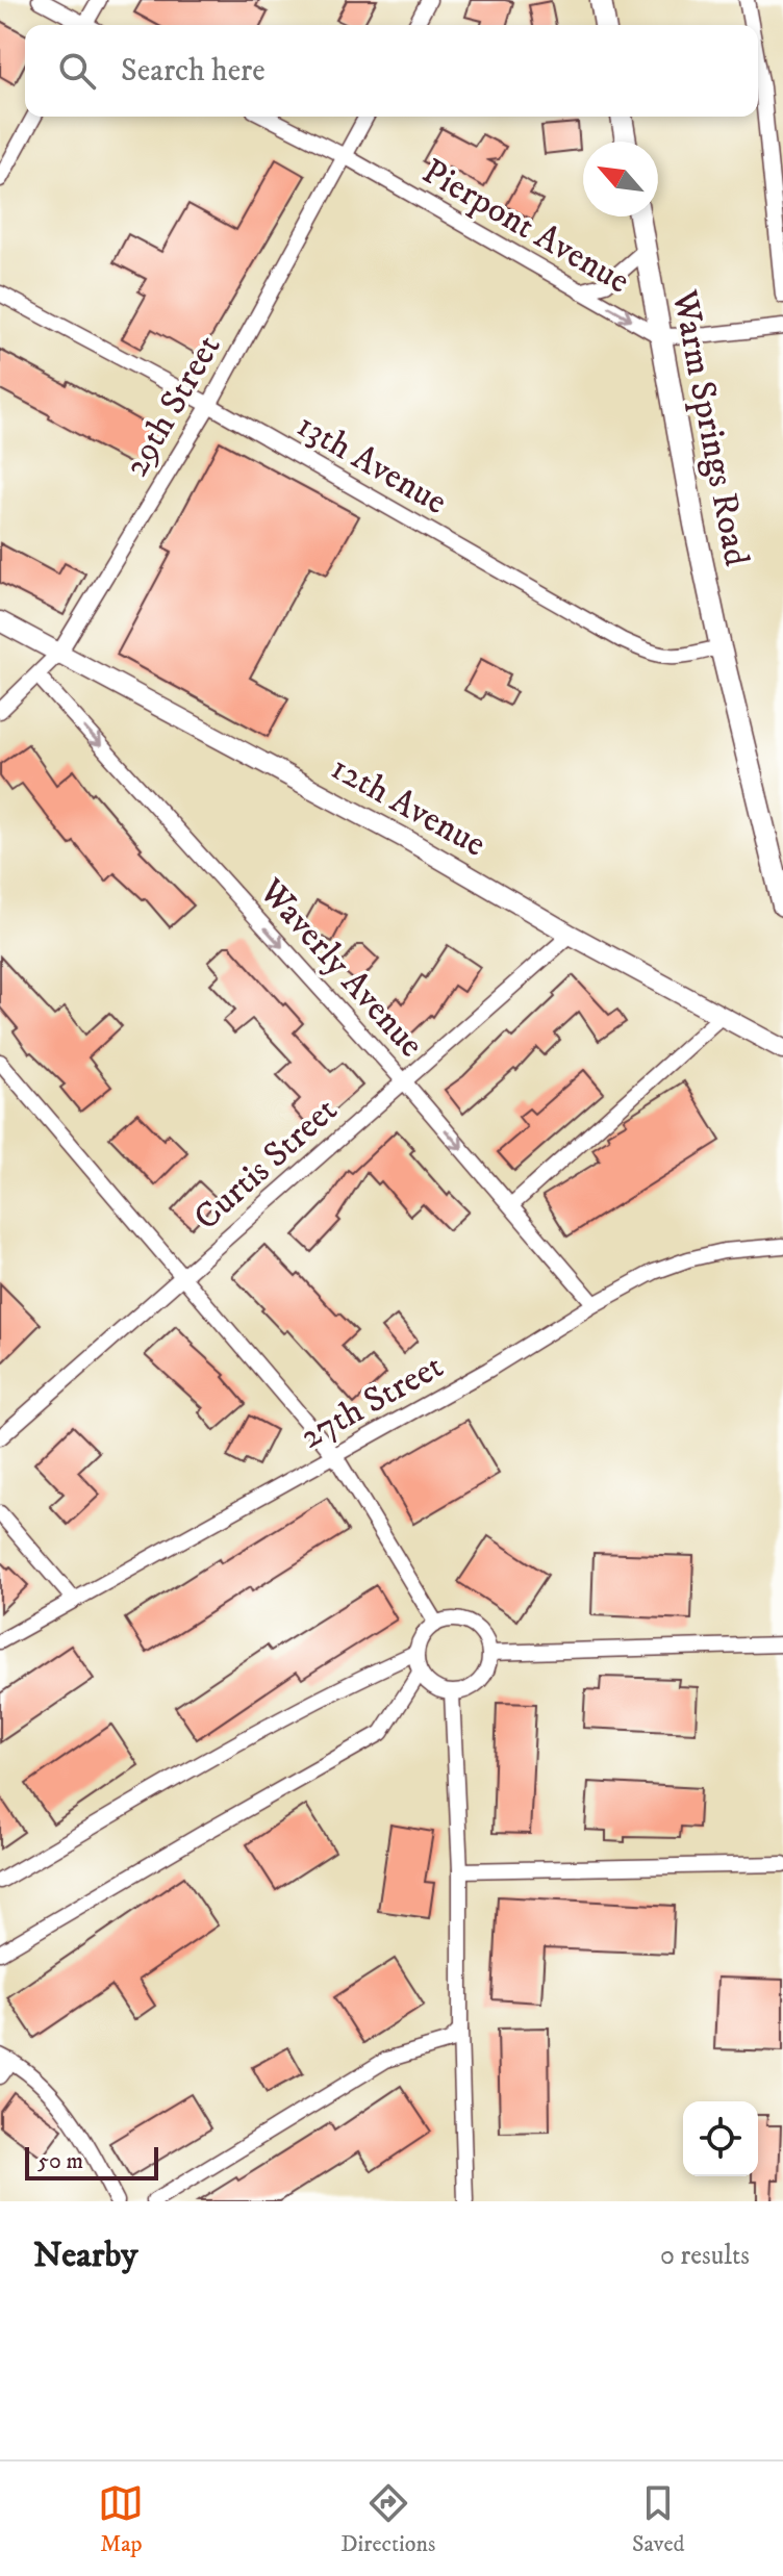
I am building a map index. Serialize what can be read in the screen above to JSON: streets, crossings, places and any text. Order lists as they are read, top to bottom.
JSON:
{
  "streets": {
    "main road": ["Warm Springs Road"],
    "street": [
      "Pierpont Avenue",
      "29th Street",
      "13th Avenue",
      "12th Avenue",
      "Waverly Avenue",
      "Curtis Street",
      "27th Street"
    ]
  },
  "crossings": [
    ["Pierpont Avenue", "29th Street"],
    ["Pierpont Avenue", "Warm Springs Road"],
    ["29th Street", "13th Avenue"],
    ["29th Street", "12th Avenue"],
    ["29th Street", "Waverly Avenue"],
    ["Warm Springs Road", "13th Avenue"],
    ["12th Avenue", "Curtis Street"],
    ["Waverly Avenue", "Curtis Street"],
    ["Waverly Avenue", "27th Street"]
  ],
  "one_way": ["Waverly Avenue"],
  "scale_bar": "50 m",
  "north": "top left",
  "page": {
    "search": "Search here",
    "scale": "50 m",
    "heading": ["Nearby", "0 results"],
    "nav": ["Map", "Directions", "Saved"]
  }
}
